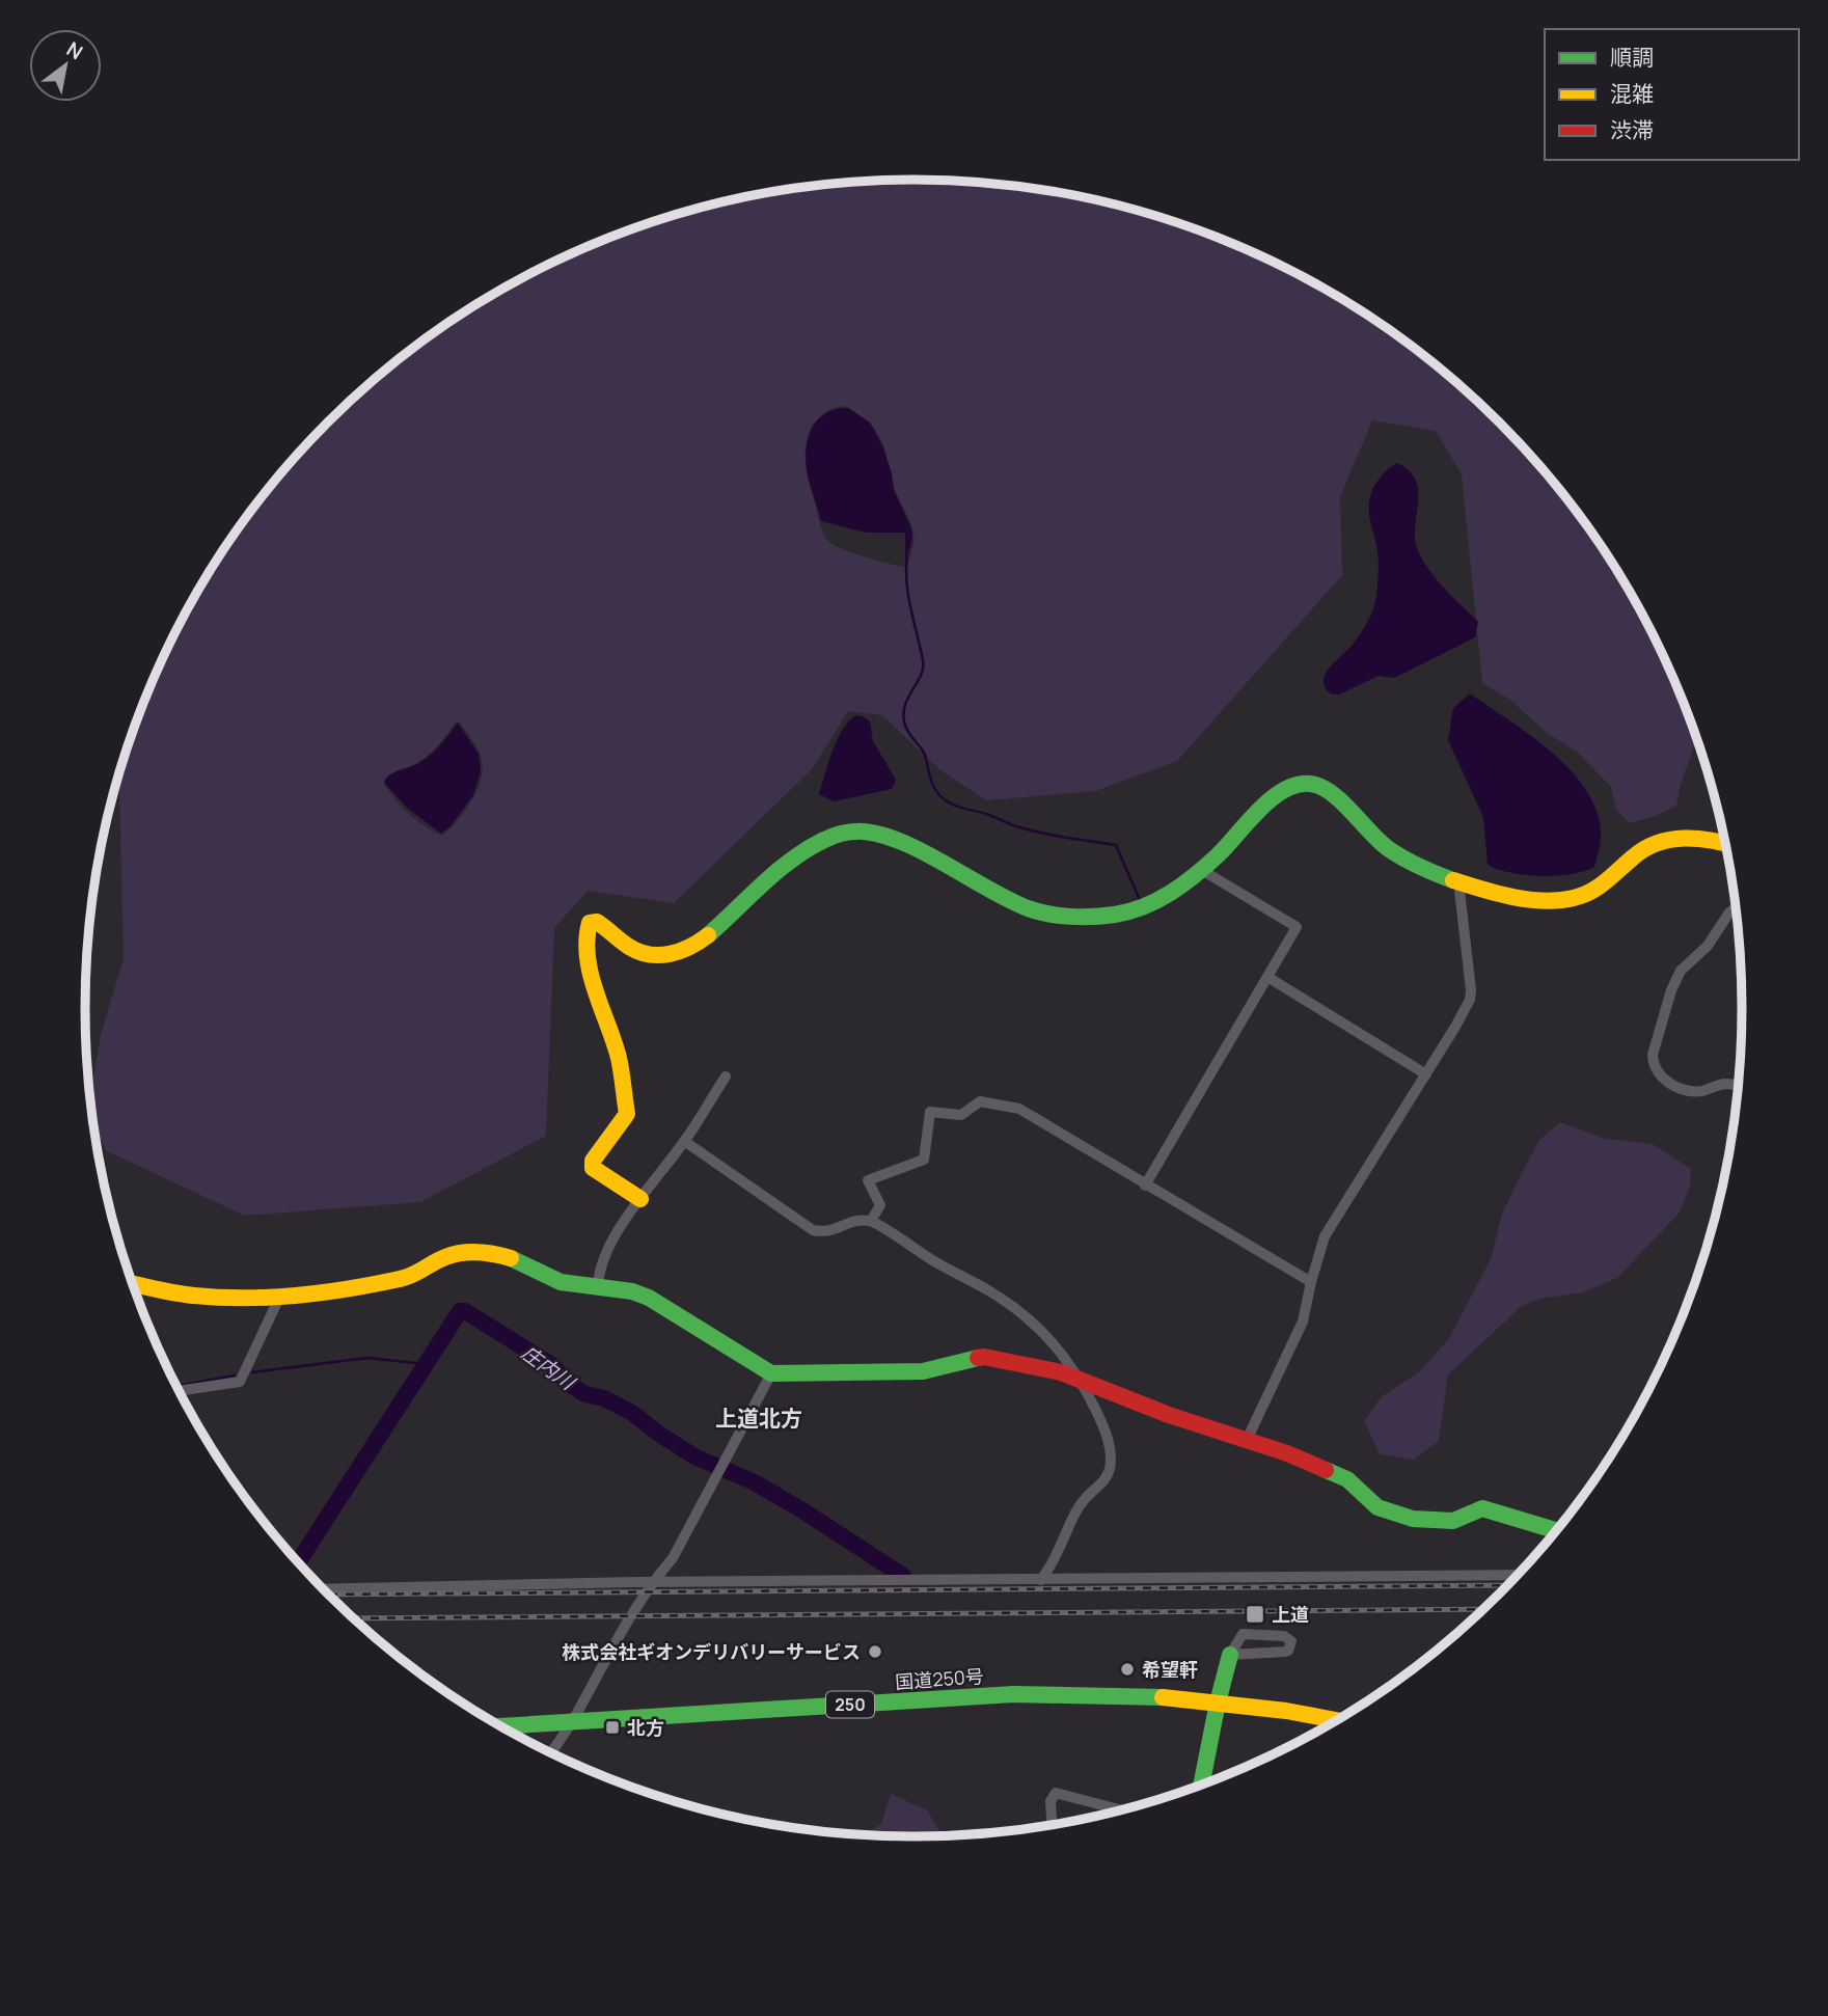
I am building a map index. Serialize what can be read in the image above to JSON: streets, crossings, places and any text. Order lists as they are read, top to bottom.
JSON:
{
  "streets": {
    "main road": ["国道250号", "250"]
  },
  "districts": ["上道北方"],
  "water": ["庄内川"],
  "places": {
    "transit": ["上道", "北方"],
    "other": ["株式会社ギオンデリバリーサービス", "希望軒"]
  },
  "legend": ["順調", "混雑", "渋滞"],
  "north": "top right"
}
